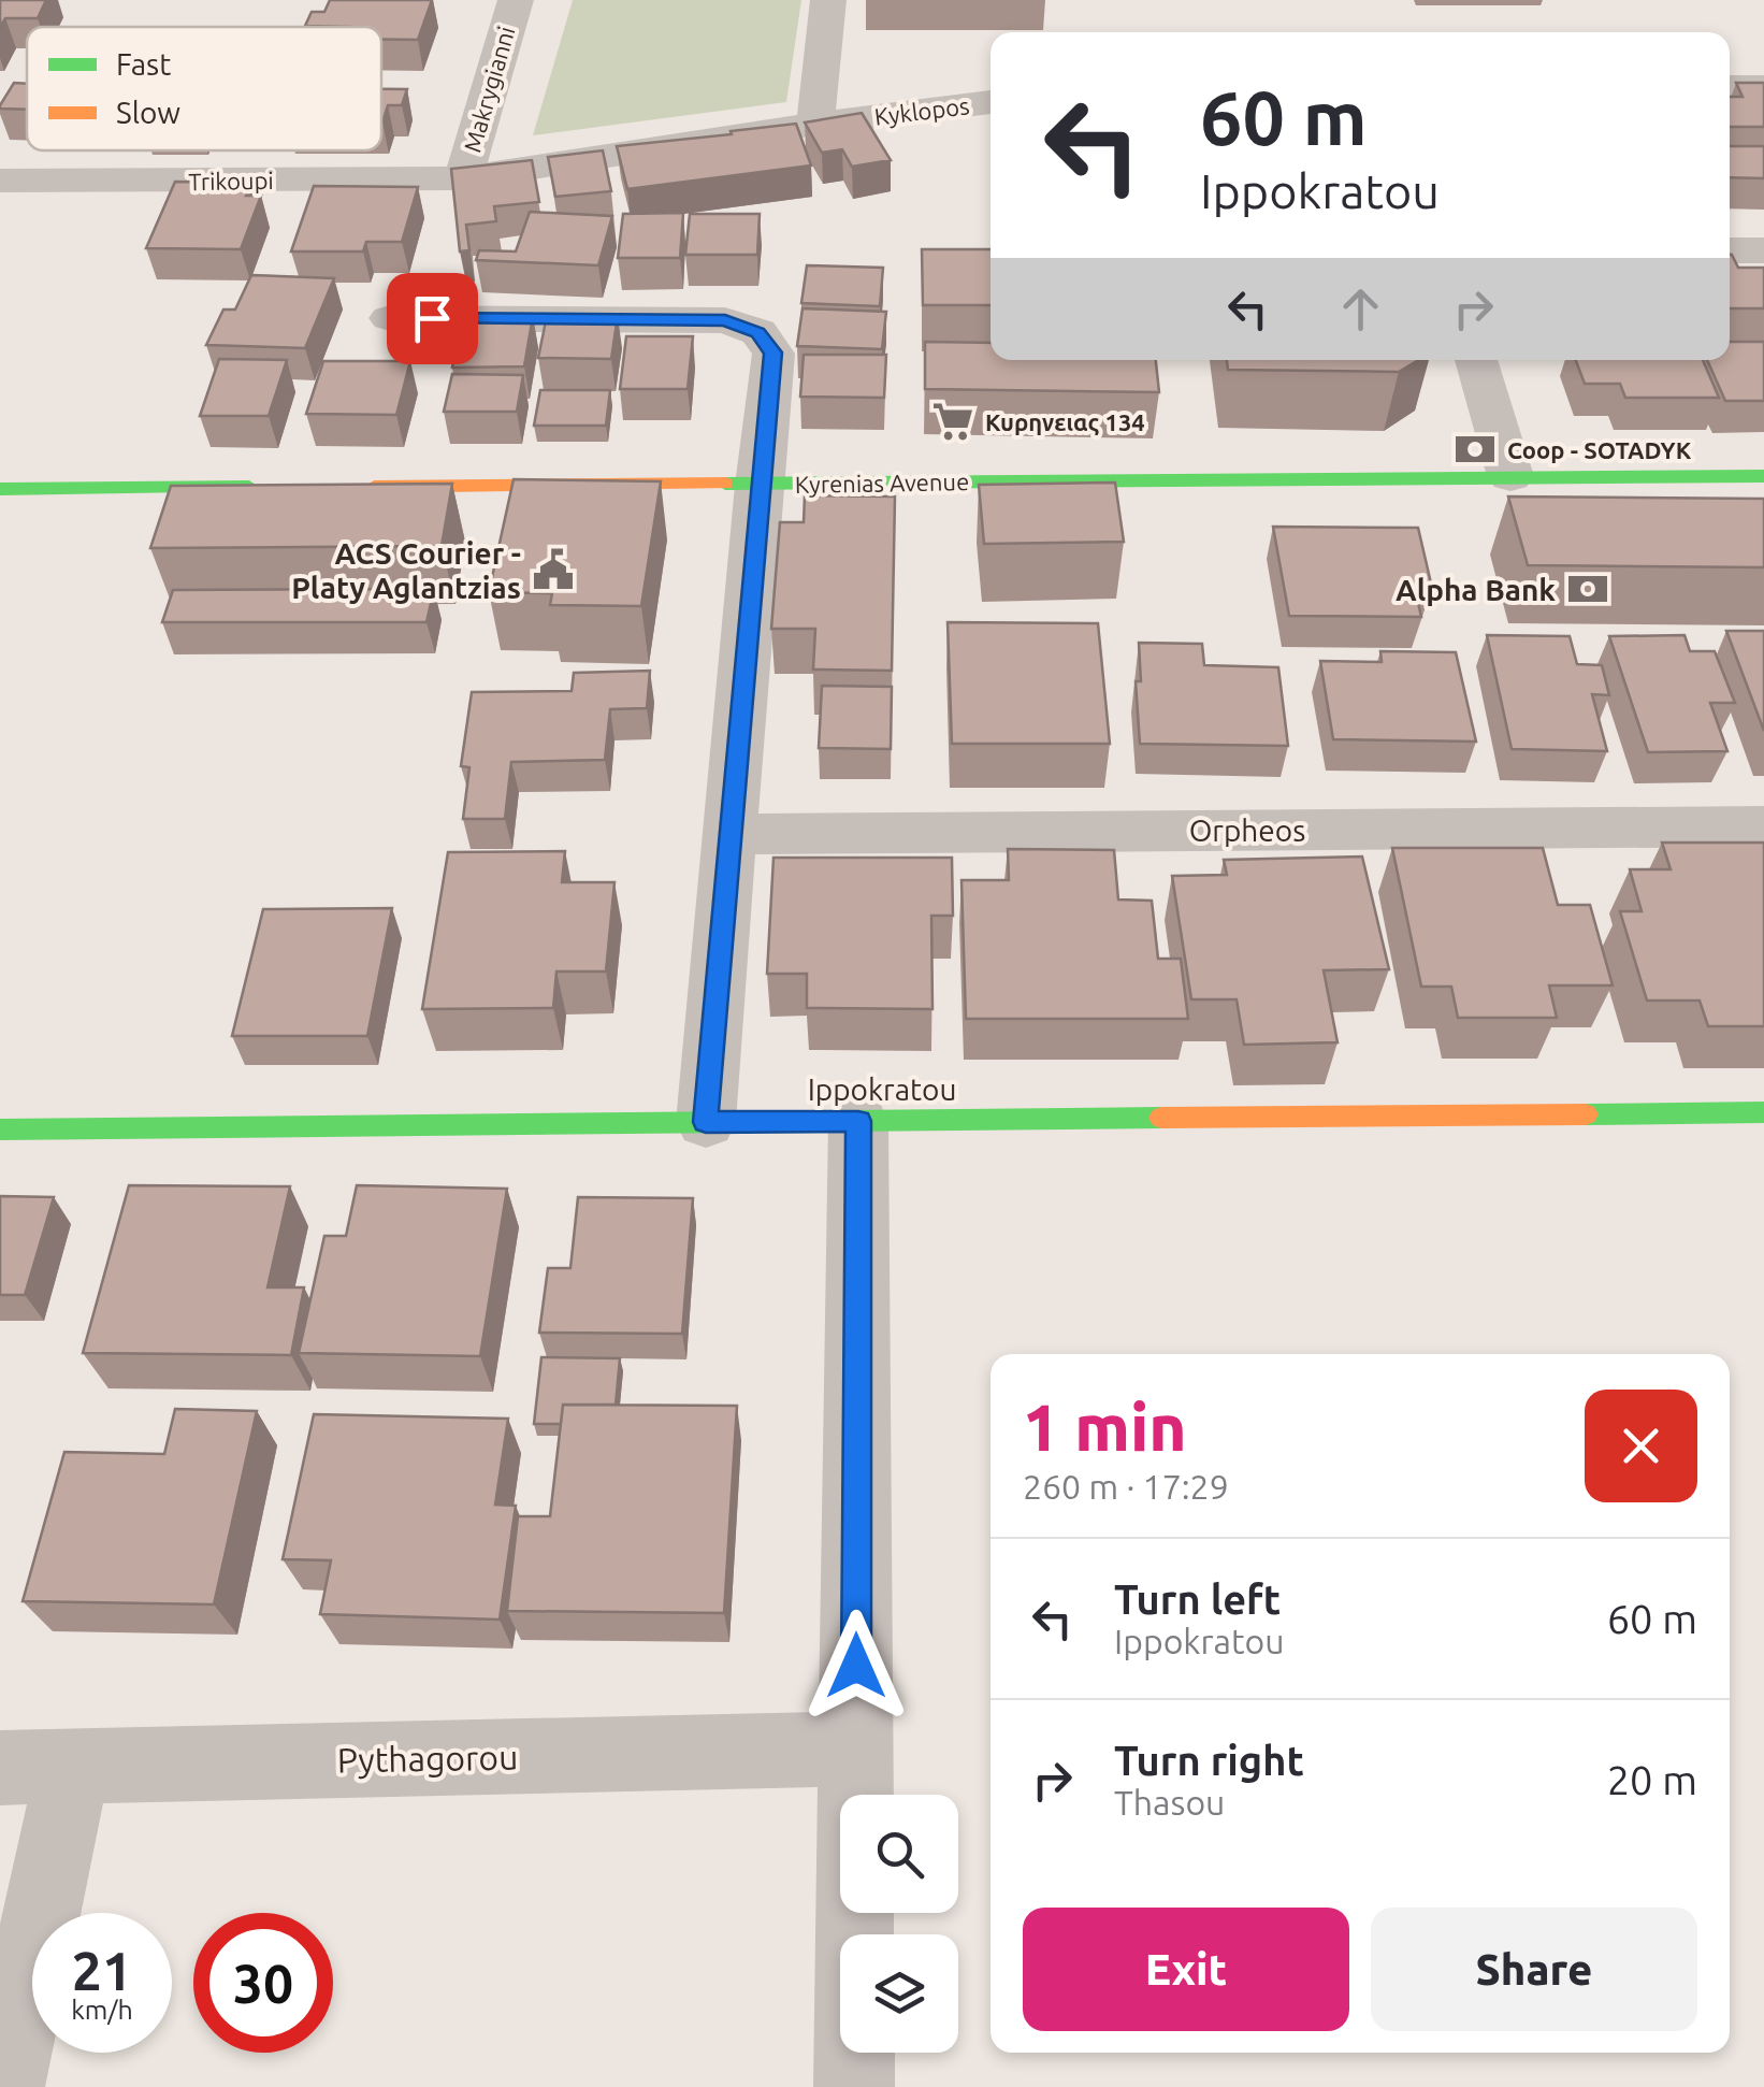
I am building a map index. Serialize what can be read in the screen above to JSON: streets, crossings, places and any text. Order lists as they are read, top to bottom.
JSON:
{
  "streets": {
    "main road": ["Kyrenias Avenue", "Ippokratou"],
    "street": [
      "Makrygianni",
      "Kyklopos",
      "Trikoupi",
      "Orpheos",
      "Pythagorou"
    ]
  },
  "crossings": [
    ["Makrygianni", "Kyklopos"],
    ["Makrygianni", "Trikoupi"],
    ["Kyklopos", "Trikoupi"]
  ],
  "places": {
    "supermarket": ["Κυρηνειας 134"],
    "bank": ["Coop - SOTADYK", "Alpha Bank"],
    "public building": ["ACS Courier - Platy Aglantzias"]
  },
  "legend": ["Fast", "Slow"],
  "page": {
    "turn": ["60 m", "Ippokratou"],
    "heading": ["1 min", "260 m · 17:29"],
    "list": [
      {
        "name": "Turn left",
        "note": "Ippokratou",
        "value": "60 m"
      },
      {
        "name": "Turn right",
        "note": "Thasou",
        "value": "20 m"
      }
    ],
    "buttons": ["Exit", "Share"],
    "speed": "21 km/h",
    "limit": "30"
  }
}
